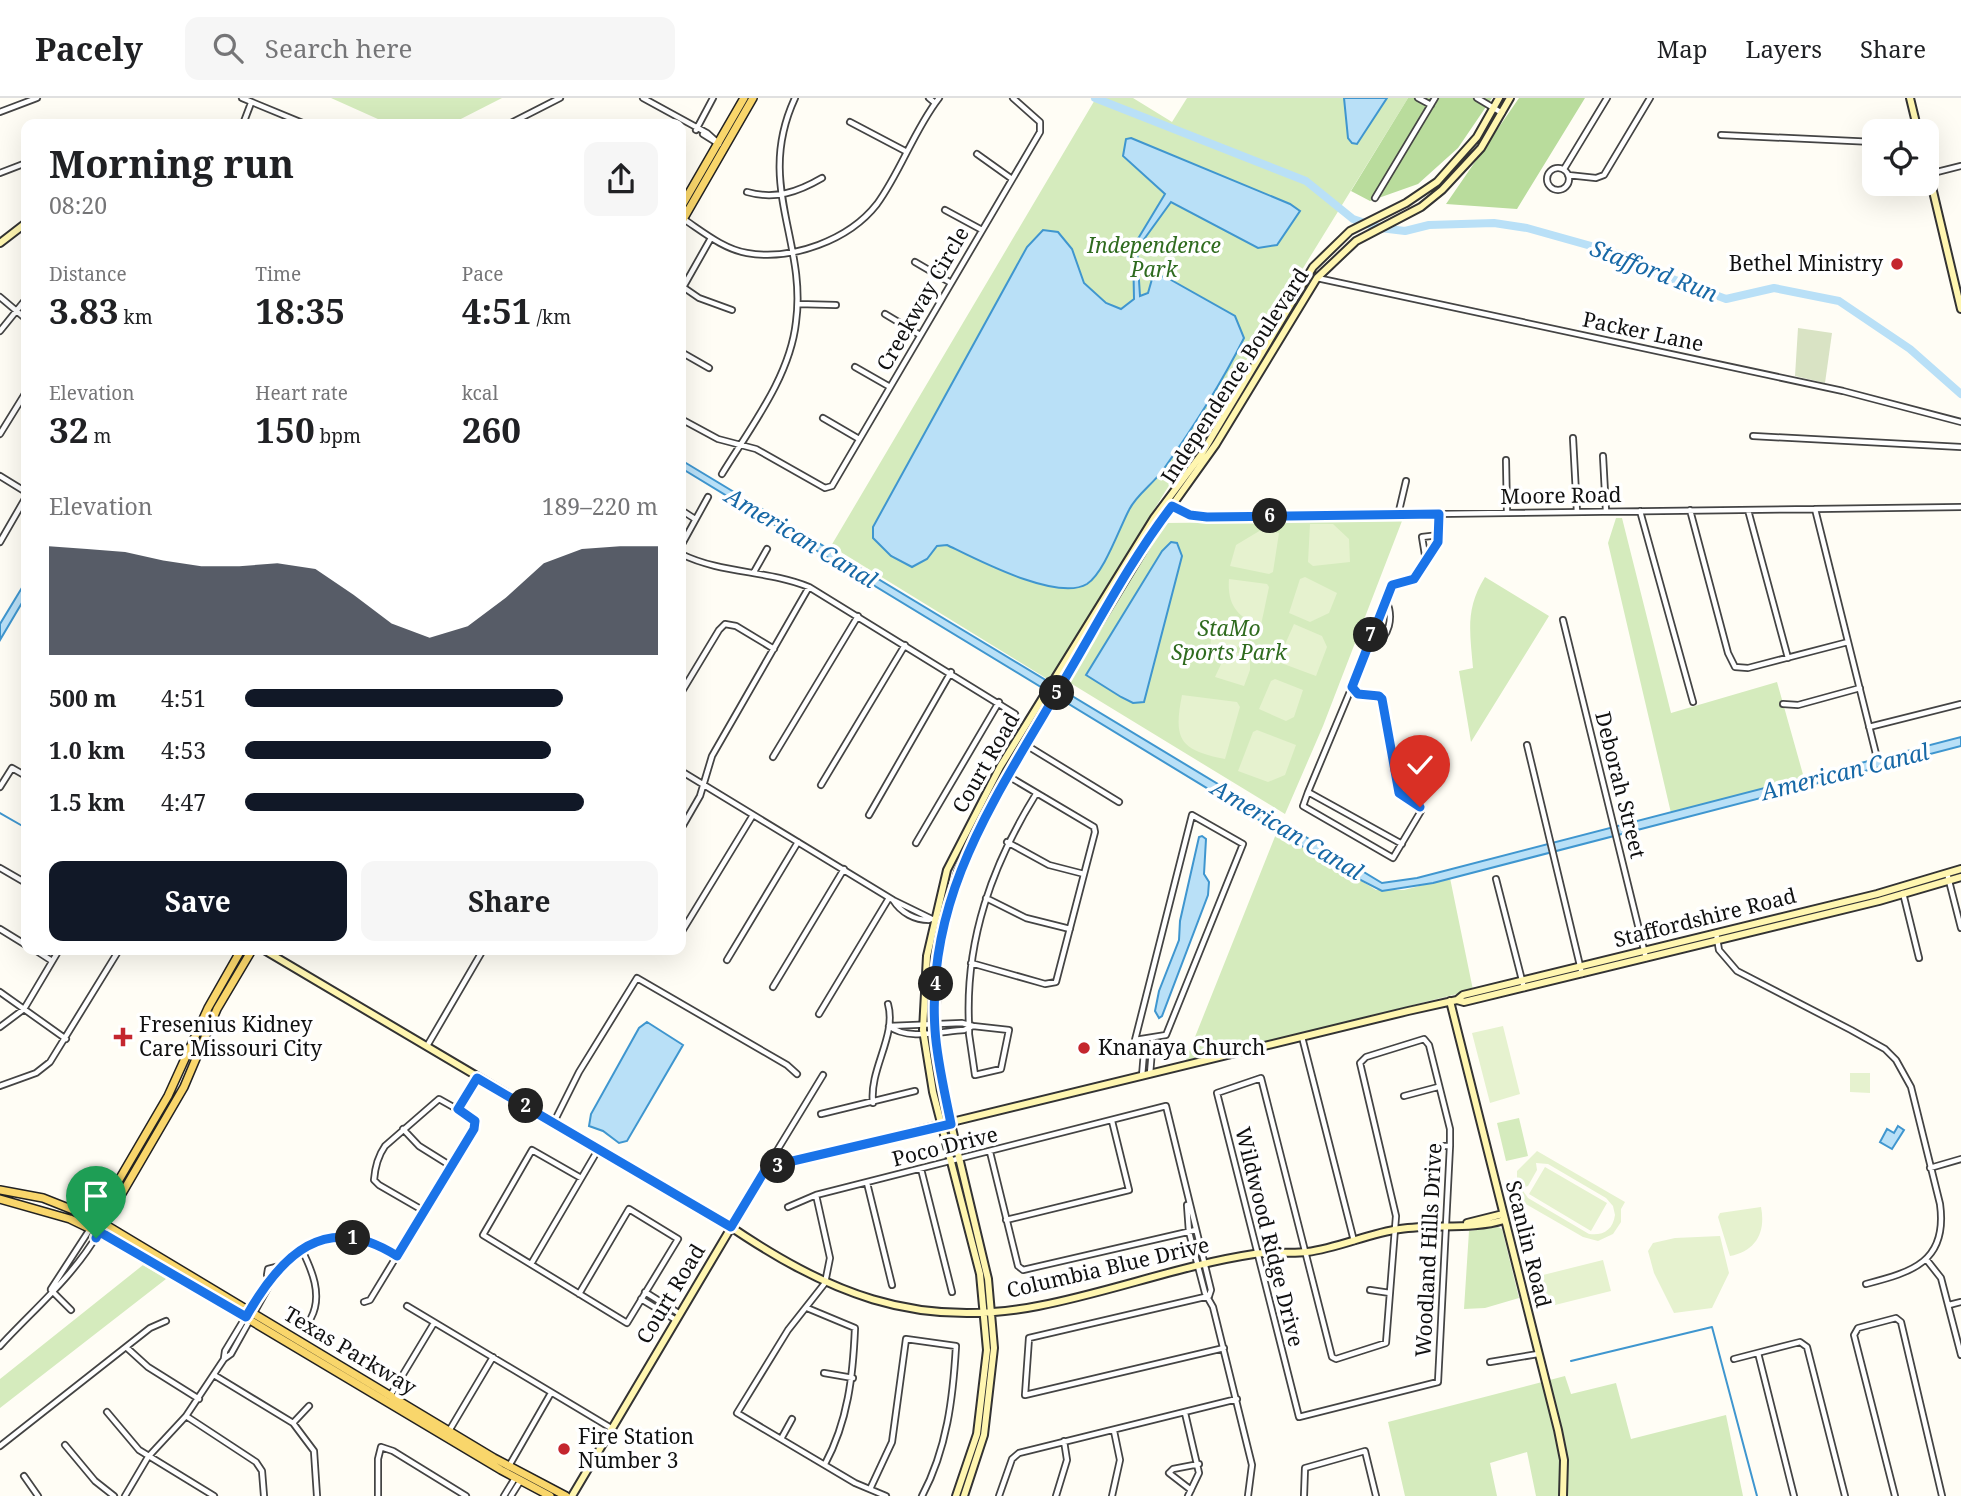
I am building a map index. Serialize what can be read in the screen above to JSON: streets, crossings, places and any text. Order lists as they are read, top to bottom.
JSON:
{
  "streets": {
    "main road": [
      "Independence Boulevard",
      "Court Road",
      "Staffordshire Road",
      "Scanlin Road",
      "Columbia Blue Drive",
      "Texas Parkway"
    ],
    "street": [
      "Creekway Circle",
      "Packer Lane",
      "Moore Road",
      "Deborah Street",
      "Poco Drive",
      "Wildwood Ridge Drive",
      "Woodland Hills Drive"
    ]
  },
  "crossings": [
    ["Packer Lane", "Independence Boulevard"],
    ["Independence Boulevard", "Moore Road"],
    ["Independence Boulevard", "Court Road"],
    ["Moore Road", "Court Road"],
    ["Court Road", "Staffordshire Road"],
    ["Court Road", "Columbia Blue Drive"],
    ["Deborah Street", "Staffordshire Road"],
    ["Staffordshire Road", "Scanlin Road"],
    ["Wildwood Ridge Drive", "Woodland Hills Drive"],
    ["Wildwood Ridge Drive", "Columbia Blue Drive"],
    ["Scanlin Road", "Columbia Blue Drive"],
    ["Woodland Hills Drive", "Columbia Blue Drive"]
  ],
  "water": ["Stafford Run", "American Canal"],
  "parks": ["Independence Park", "StaMo Sports Park"],
  "places": {
    "other": ["Bethel Ministry", "Knanaya Church", "Fire Station Number 3"],
    "health": ["Fresenius Kidney Care Missouri City"]
  },
  "page": {
    "header": "Pacely",
    "search": "Search here",
    "nav": ["Map", "Layers", "Share"],
    "heading": ["Morning run", "08:20"],
    "stats": [
      ["Distance", "3.83 km"],
      ["Time", "18:35"],
      ["Pace", "4:51 /km"],
      ["Elevation", "32 m"],
      ["Heart rate", "150 bpm"],
      ["kcal", "260"]
    ],
    "chart": ["Elevation", "189–220 m"],
    "pins": [
      "6",
      "7",
      "5",
      "4",
      "2",
      "3",
      "1"
    ],
    "list": [
      {
        "name": "500 m",
        "note": "4:51"
      },
      {
        "name": "1.0 km",
        "note": "4:53"
      },
      {
        "name": "1.5 km",
        "note": "4:47"
      }
    ],
    "buttons": ["Save", "Share"]
  }
}
